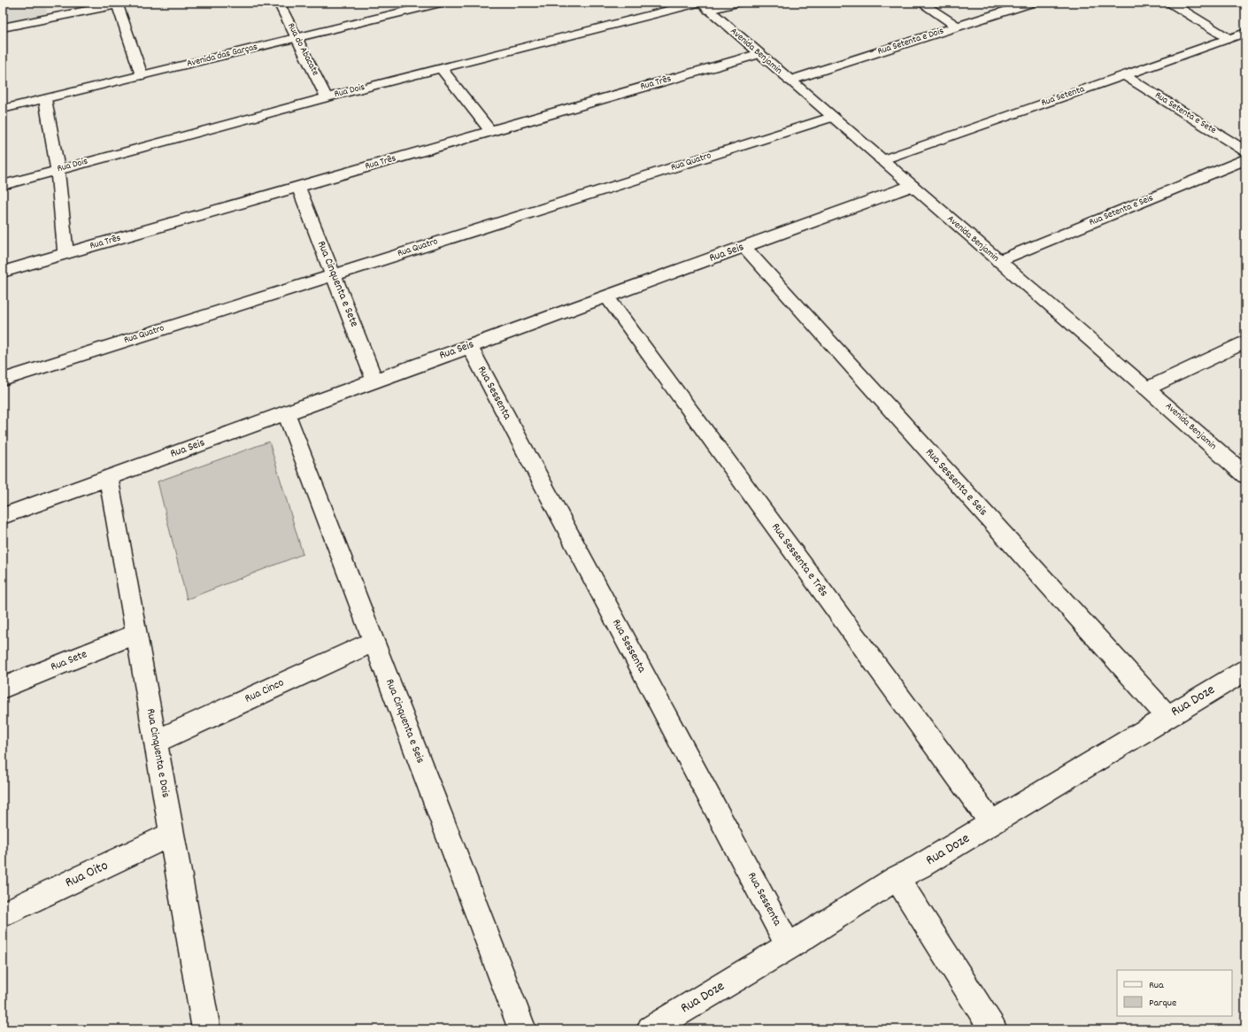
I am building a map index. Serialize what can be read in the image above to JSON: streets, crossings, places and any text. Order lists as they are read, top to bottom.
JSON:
{
  "streets": {
    "street": [
      "Rua Setenta e Dois",
      "Rua do Abacate",
      "Avenida Benjamin",
      "Avenida das Garças",
      "Rua Três",
      "Rua Dois",
      "Rua Setenta",
      "Rua Setenta e Sete",
      "Rua Quatro",
      "Rua Setenta e Seis",
      "Rua Seis",
      "Rua Cinquenta e Sete",
      "Rua Sessenta",
      "Rua Sessenta e Seis",
      "Rua Sessenta e Três",
      "Rua Sete",
      "Rua Cinco",
      "Rua Doze",
      "Rua Cinquenta e Seis",
      "Rua Cinquenta e Dois",
      "Rua Oito"
    ]
  },
  "crossings": [
    ["Rua Setenta e Dois", "Avenida Benjamin"],
    ["Rua do Abacate", "Avenida das Garças"],
    ["Rua do Abacate", "Rua Dois"],
    ["Avenida Benjamin", "Rua Três"],
    ["Avenida Benjamin", "Rua Dois"],
    ["Avenida Benjamin", "Rua Setenta"],
    ["Avenida Benjamin", "Rua Quatro"],
    ["Avenida Benjamin", "Rua Setenta e Seis"],
    ["Avenida Benjamin", "Rua Seis"],
    ["Rua Três", "Rua Cinquenta e Sete"],
    ["Rua Setenta", "Rua Setenta e Sete"],
    ["Rua Quatro", "Rua Cinquenta e Sete"],
    ["Rua Seis", "Rua Cinquenta e Sete"],
    ["Rua Seis", "Rua Sessenta"],
    ["Rua Seis", "Rua Sessenta e Seis"],
    ["Rua Seis", "Rua Sessenta e Três"],
    ["Rua Seis", "Rua Cinquenta e Seis"],
    ["Rua Seis", "Rua Cinquenta e Dois"],
    ["Rua Sessenta", "Rua Doze"],
    ["Rua Sessenta e Seis", "Rua Doze"],
    ["Rua Sessenta e Três", "Rua Doze"],
    ["Rua Sete", "Rua Cinquenta e Dois"],
    ["Rua Cinco", "Rua Cinquenta e Seis"],
    ["Rua Cinco", "Rua Cinquenta e Dois"],
    ["Rua Cinquenta e Dois", "Rua Oito"]
  ],
  "legend": ["Rua", "Parque"]
}
